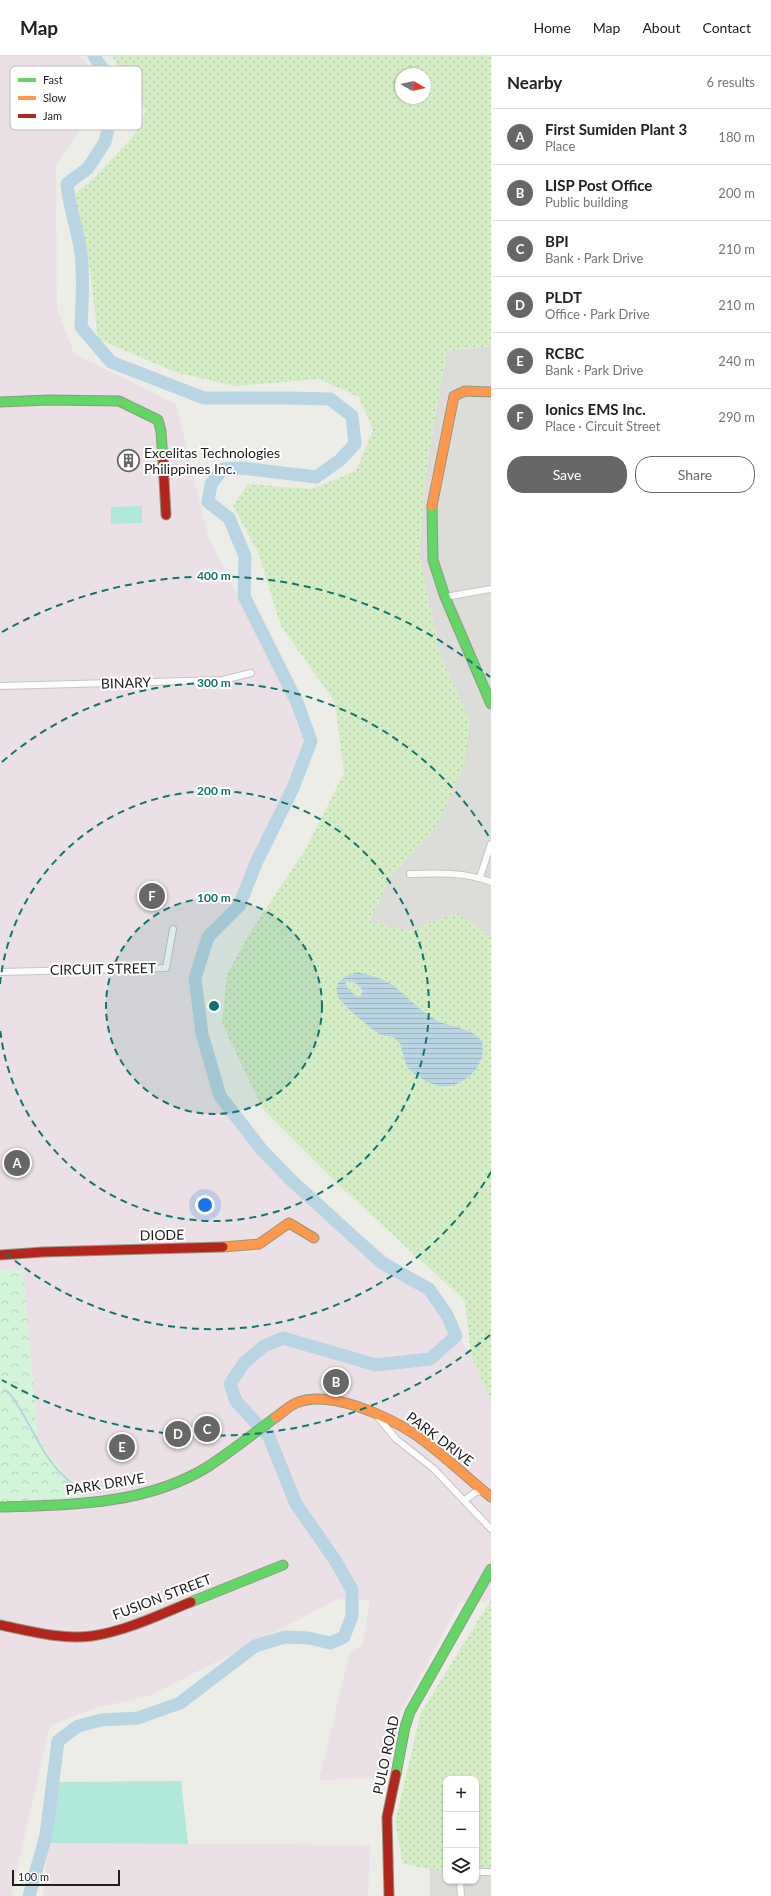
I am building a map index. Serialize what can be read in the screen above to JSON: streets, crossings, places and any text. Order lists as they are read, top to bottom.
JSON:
{
  "streets": {
    "street": [
      "BINARY",
      "CIRCUIT STREET",
      "DIODE",
      "PARK DRIVE",
      "FUSION STREET",
      "PULO ROAD"
    ]
  },
  "places": {
    "building": ["Excelitas Technologies Philippines Inc."]
  },
  "legend": ["Fast", "Slow", "Jam"],
  "scale_bar": "100 m",
  "north": "right",
  "page": {
    "header": "Map",
    "nav": [
      "Home",
      "Map",
      "About",
      "Contact"
    ],
    "heading": ["Nearby", "6 results"],
    "list": [
      {
        "mark": "A",
        "name": "First Sumiden Plant 3",
        "note": "Place",
        "value": "180 m"
      },
      {
        "mark": "B",
        "name": "LISP Post Office",
        "note": "Public building",
        "value": "200 m"
      },
      {
        "mark": "C",
        "name": "BPI",
        "note": "Bank · Park Drive",
        "value": "210 m"
      },
      {
        "mark": "D",
        "name": "PLDT",
        "note": "Office · Park Drive",
        "value": "210 m"
      },
      {
        "mark": "E",
        "name": "RCBC",
        "note": "Bank · Park Drive",
        "value": "240 m"
      },
      {
        "mark": "F",
        "name": "Ionics EMS Inc.",
        "note": "Place · Circuit Street",
        "value": "290 m"
      }
    ],
    "buttons": ["Save", "Share"],
    "pins": [
      "F",
      "A",
      "B",
      "C",
      "D",
      "E"
    ],
    "map_buttons": ["+", "−"],
    "scale": "100 m"
  },
  "rings": [
    "400 m",
    "300 m",
    "200 m",
    "100 m"
  ]
}
